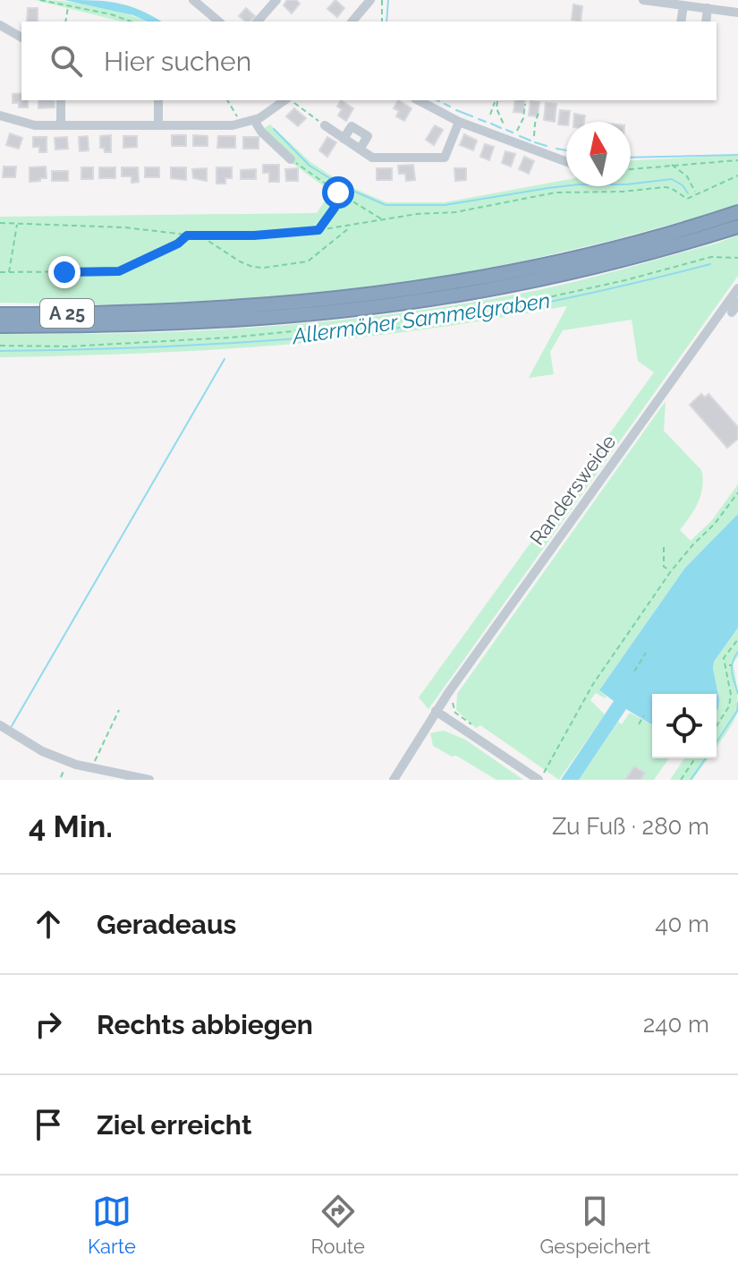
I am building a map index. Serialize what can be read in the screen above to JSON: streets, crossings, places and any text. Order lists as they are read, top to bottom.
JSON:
{
  "streets": {
    "highway": ["A 25"],
    "street": ["Randersweide"]
  },
  "water": ["Allermöher Sammelgraben"],
  "north": "top",
  "page": {
    "search": "Hier suchen",
    "heading": ["4 Min.", "Zu Fuß · 280 m"],
    "list": [
      ["Geradeaus", "40 m"],
      ["Rechts abbiegen", "240 m"],
      "Ziel erreicht"
    ],
    "nav": ["Karte", "Route", "Gespeichert"]
  }
}
